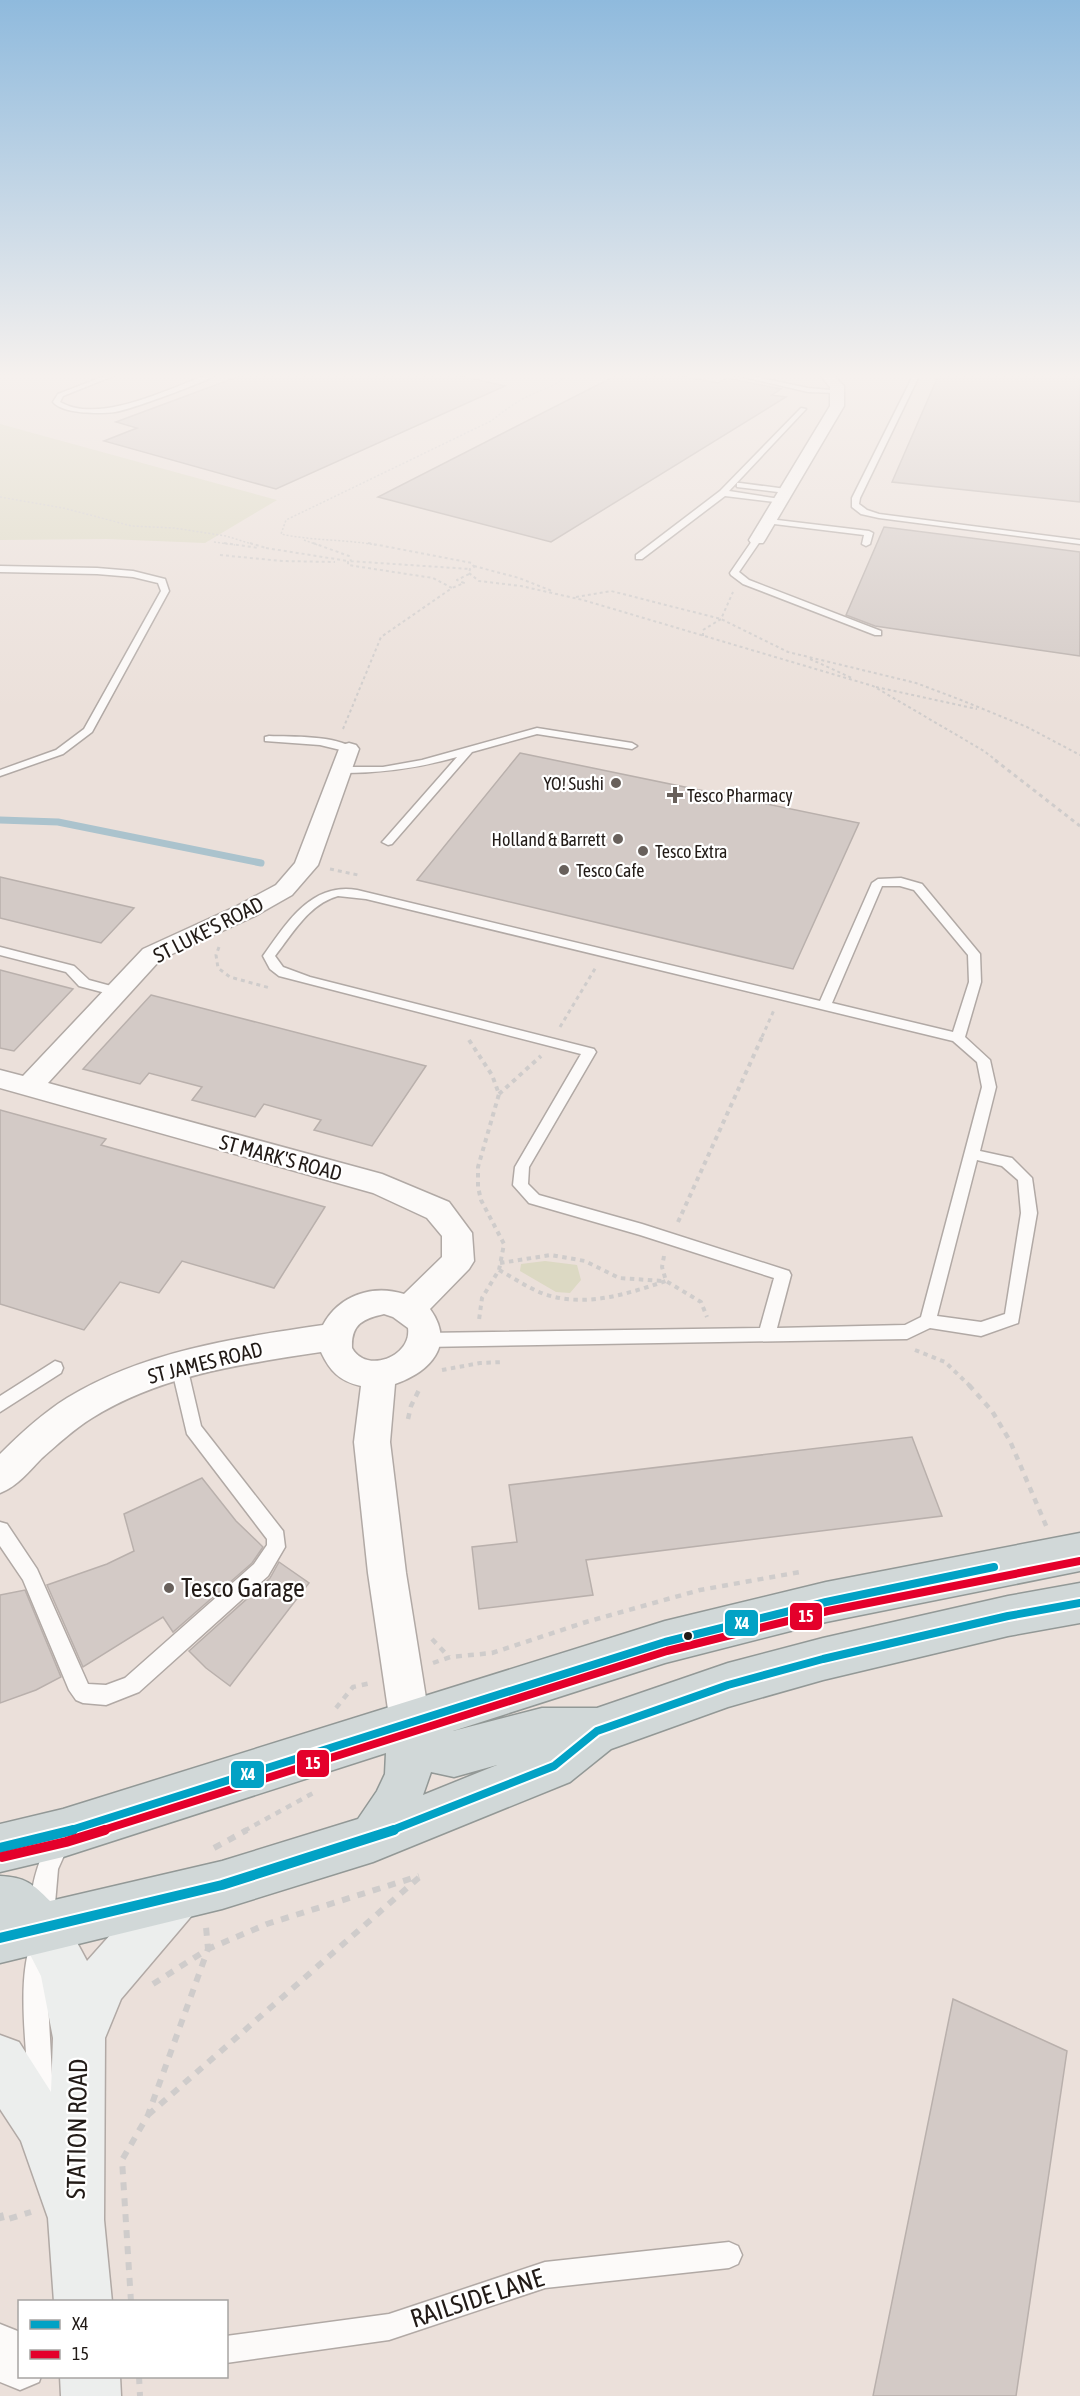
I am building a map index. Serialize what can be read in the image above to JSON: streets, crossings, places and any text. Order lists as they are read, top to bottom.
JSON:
{
  "streets": {
    "main road": ["STATION ROAD"],
    "street": ["ST LUKE'S ROAD", "ST MARK'S ROAD", "ST JAMES ROAD"],
    "lane": ["RAILSIDE LANE"]
  },
  "crossings": [
    ["ST LUKE'S ROAD", "ST MARK'S ROAD"],
    ["ST MARK'S ROAD", "ST JAMES ROAD"]
  ],
  "places": {
    "other": [
      "YO! Sushi",
      "Holland & Barrett",
      "Tesco Extra",
      "Tesco Cafe",
      "Tesco Garage"
    ],
    "health": ["Tesco Pharmacy"]
  },
  "lines": ["transit line 15", "transit line X4"],
  "legend": ["X4", "15"]
}
